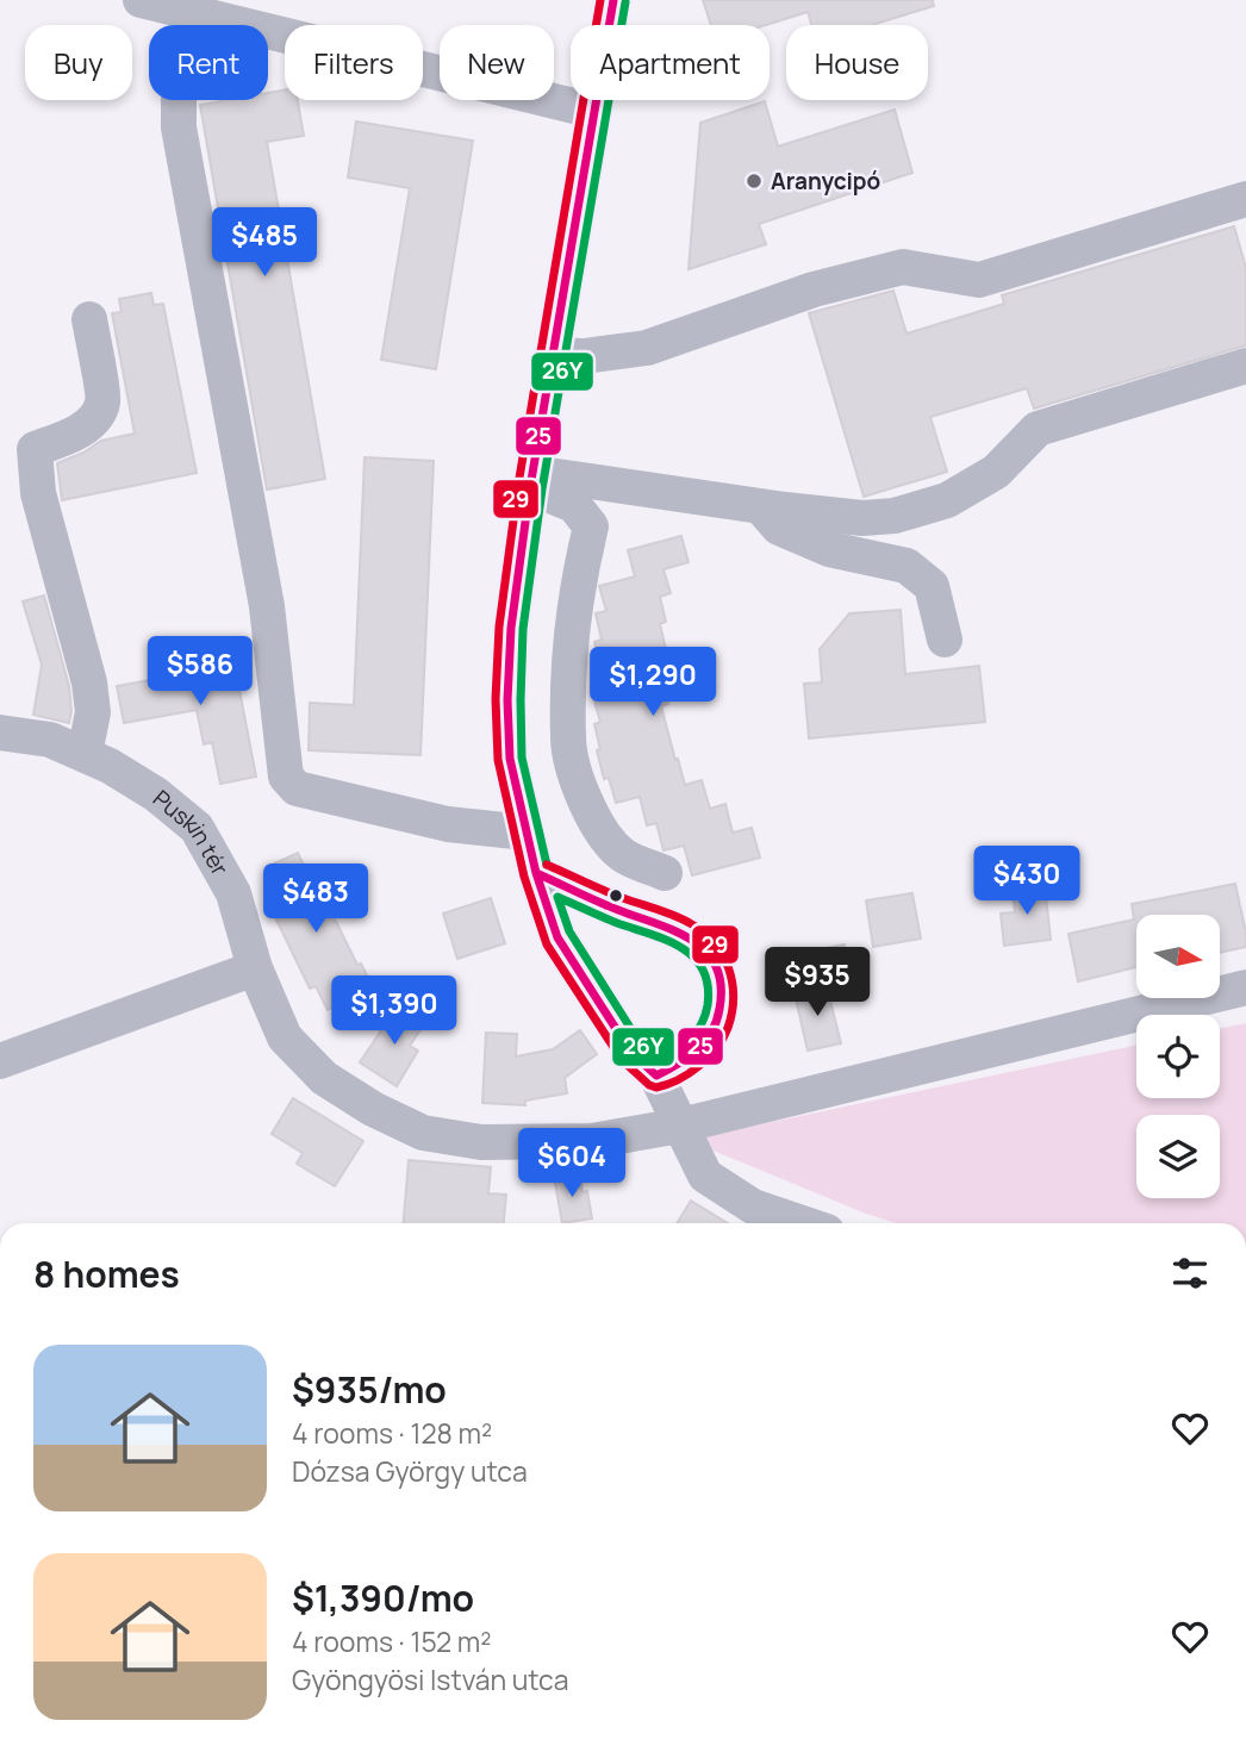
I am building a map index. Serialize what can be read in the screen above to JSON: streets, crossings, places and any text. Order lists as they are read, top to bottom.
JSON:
{
  "streets": {
    "street": ["Puskin tér"]
  },
  "places": ["Aranycipó"],
  "lines": ["transit line 25", "transit line 29", "transit line 26Y"],
  "north": "right",
  "page": {
    "chip": [
      "Buy",
      "Rent",
      "Filters",
      "New",
      "Apartment",
      "House"
    ],
    "price": [
      "$485",
      "$586",
      "$1,290",
      "$430",
      "$483",
      "$935",
      "$1,390",
      "$604"
    ],
    "heading": "8 homes",
    "list": [
      {
        "name": "$935/mo",
        "note": "4 rooms · 128 m² · Dózsa György utca"
      },
      {
        "name": "$1,390/mo",
        "note": "4 rooms · 152 m² · Gyöngyösi István utca"
      }
    ]
  }
}
